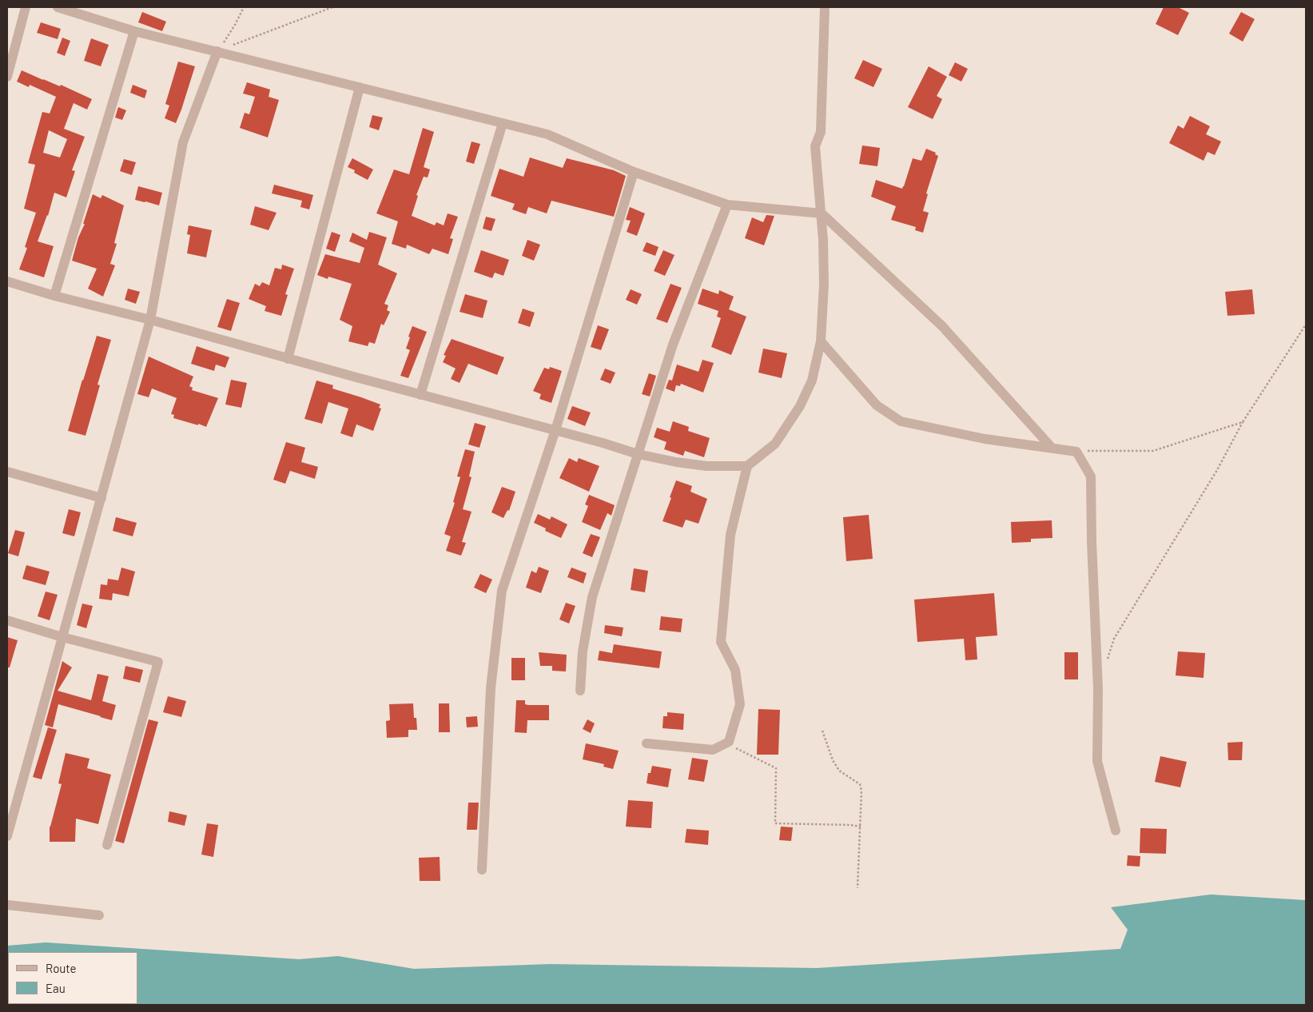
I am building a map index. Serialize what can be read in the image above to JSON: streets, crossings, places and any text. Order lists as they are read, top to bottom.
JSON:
{
  "legend": ["Route", "Eau"]
}
